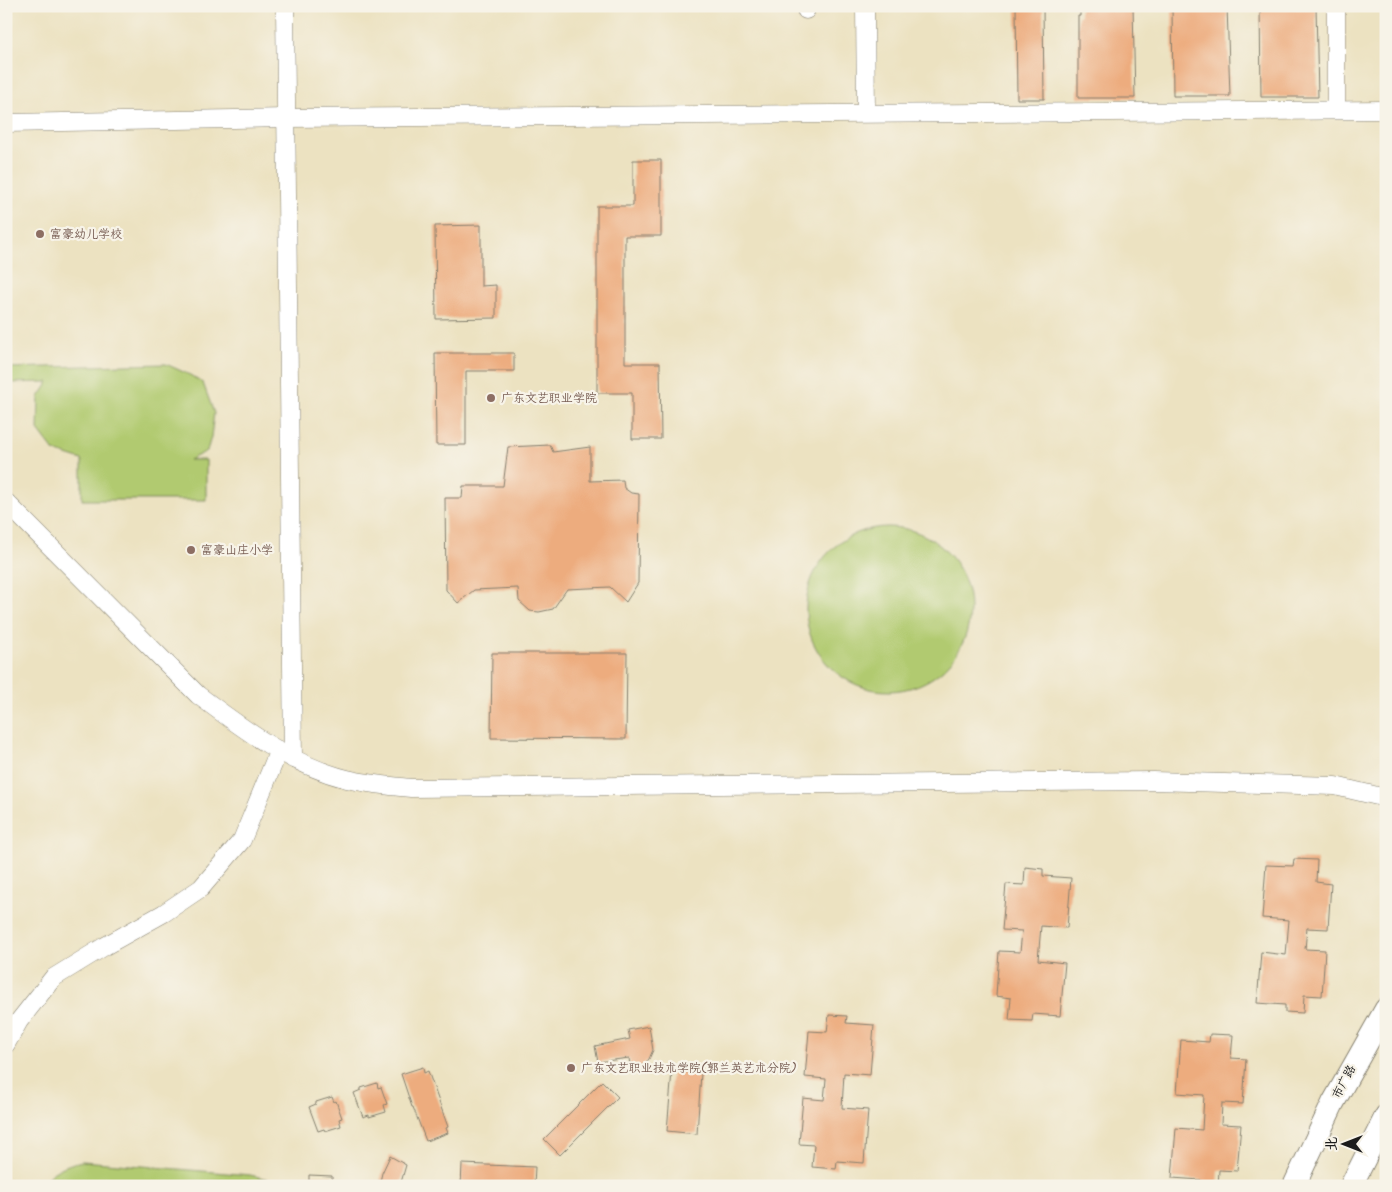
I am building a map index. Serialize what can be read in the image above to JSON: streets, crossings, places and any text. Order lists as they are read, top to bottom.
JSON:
{
  "streets": {
    "main road": ["市广路"]
  },
  "places": [
    "富豪幼儿学校",
    "广东文艺职业学院",
    "富豪山庄小学",
    "广东文艺职业技术学院(郭兰英艺术分院)"
  ],
  "north": "left"
}
